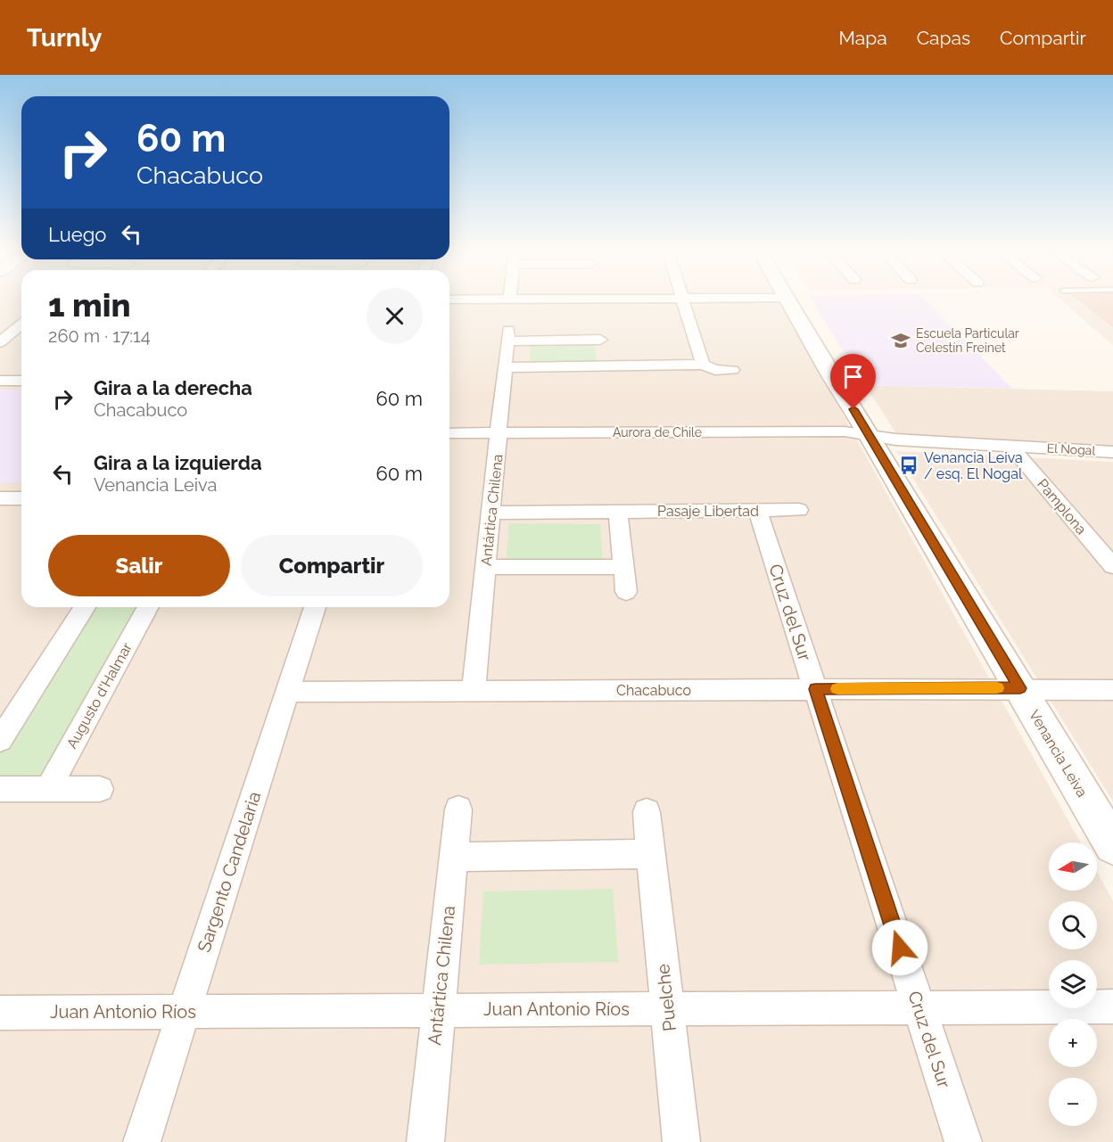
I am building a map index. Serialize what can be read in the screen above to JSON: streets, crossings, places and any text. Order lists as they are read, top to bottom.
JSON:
{
  "streets": {
    "street": [
      "Aurora de Chile",
      "El Nogal",
      "Pamplona",
      "Antártica Chilena",
      "Pasaje Libertad",
      "Cruz del Sur",
      "Chacabuco",
      "Augusto d'Halmar",
      "Venancia Leiva",
      "Sargento Candelaria",
      "Puelche",
      "Juan Antonio Ríos"
    ]
  },
  "crossings": [
    ["Aurora de Chile", "El Nogal"],
    ["Aurora de Chile", "Antártica Chilena"],
    ["Aurora de Chile", "Venancia Leiva"],
    ["El Nogal", "Pamplona"],
    ["El Nogal", "Venancia Leiva"],
    ["Antártica Chilena", "Pasaje Libertad"],
    ["Antártica Chilena", "Chacabuco"],
    ["Antártica Chilena", "Juan Antonio Ríos"],
    ["Pasaje Libertad", "Cruz del Sur"],
    ["Cruz del Sur", "Chacabuco"],
    ["Cruz del Sur", "Juan Antonio Ríos"],
    ["Chacabuco", "Venancia Leiva"],
    ["Chacabuco", "Sargento Candelaria"],
    ["Sargento Candelaria", "Juan Antonio Ríos"],
    ["Puelche", "Juan Antonio Ríos"]
  ],
  "places": {
    "school or university": ["Escuela Particular Celestín Freinet"],
    "bus stop": ["Venancia Leiva / esq. El Nogal"]
  },
  "north": "left",
  "page": {
    "header": "Turnly",
    "nav": ["Mapa", "Capas", "Compartir"],
    "turn": ["60 m", "Chacabuco"],
    "then": "Luego",
    "heading": ["1 min", "260 m · 17:14"],
    "list": [
      {
        "name": "Gira a la derecha",
        "note": "Chacabuco",
        "value": "60 m"
      },
      {
        "name": "Gira a la izquierda",
        "note": "Venancia Leiva",
        "value": "60 m"
      }
    ],
    "buttons": ["Salir", "Compartir"],
    "map_buttons": ["+", "−"]
  }
}
